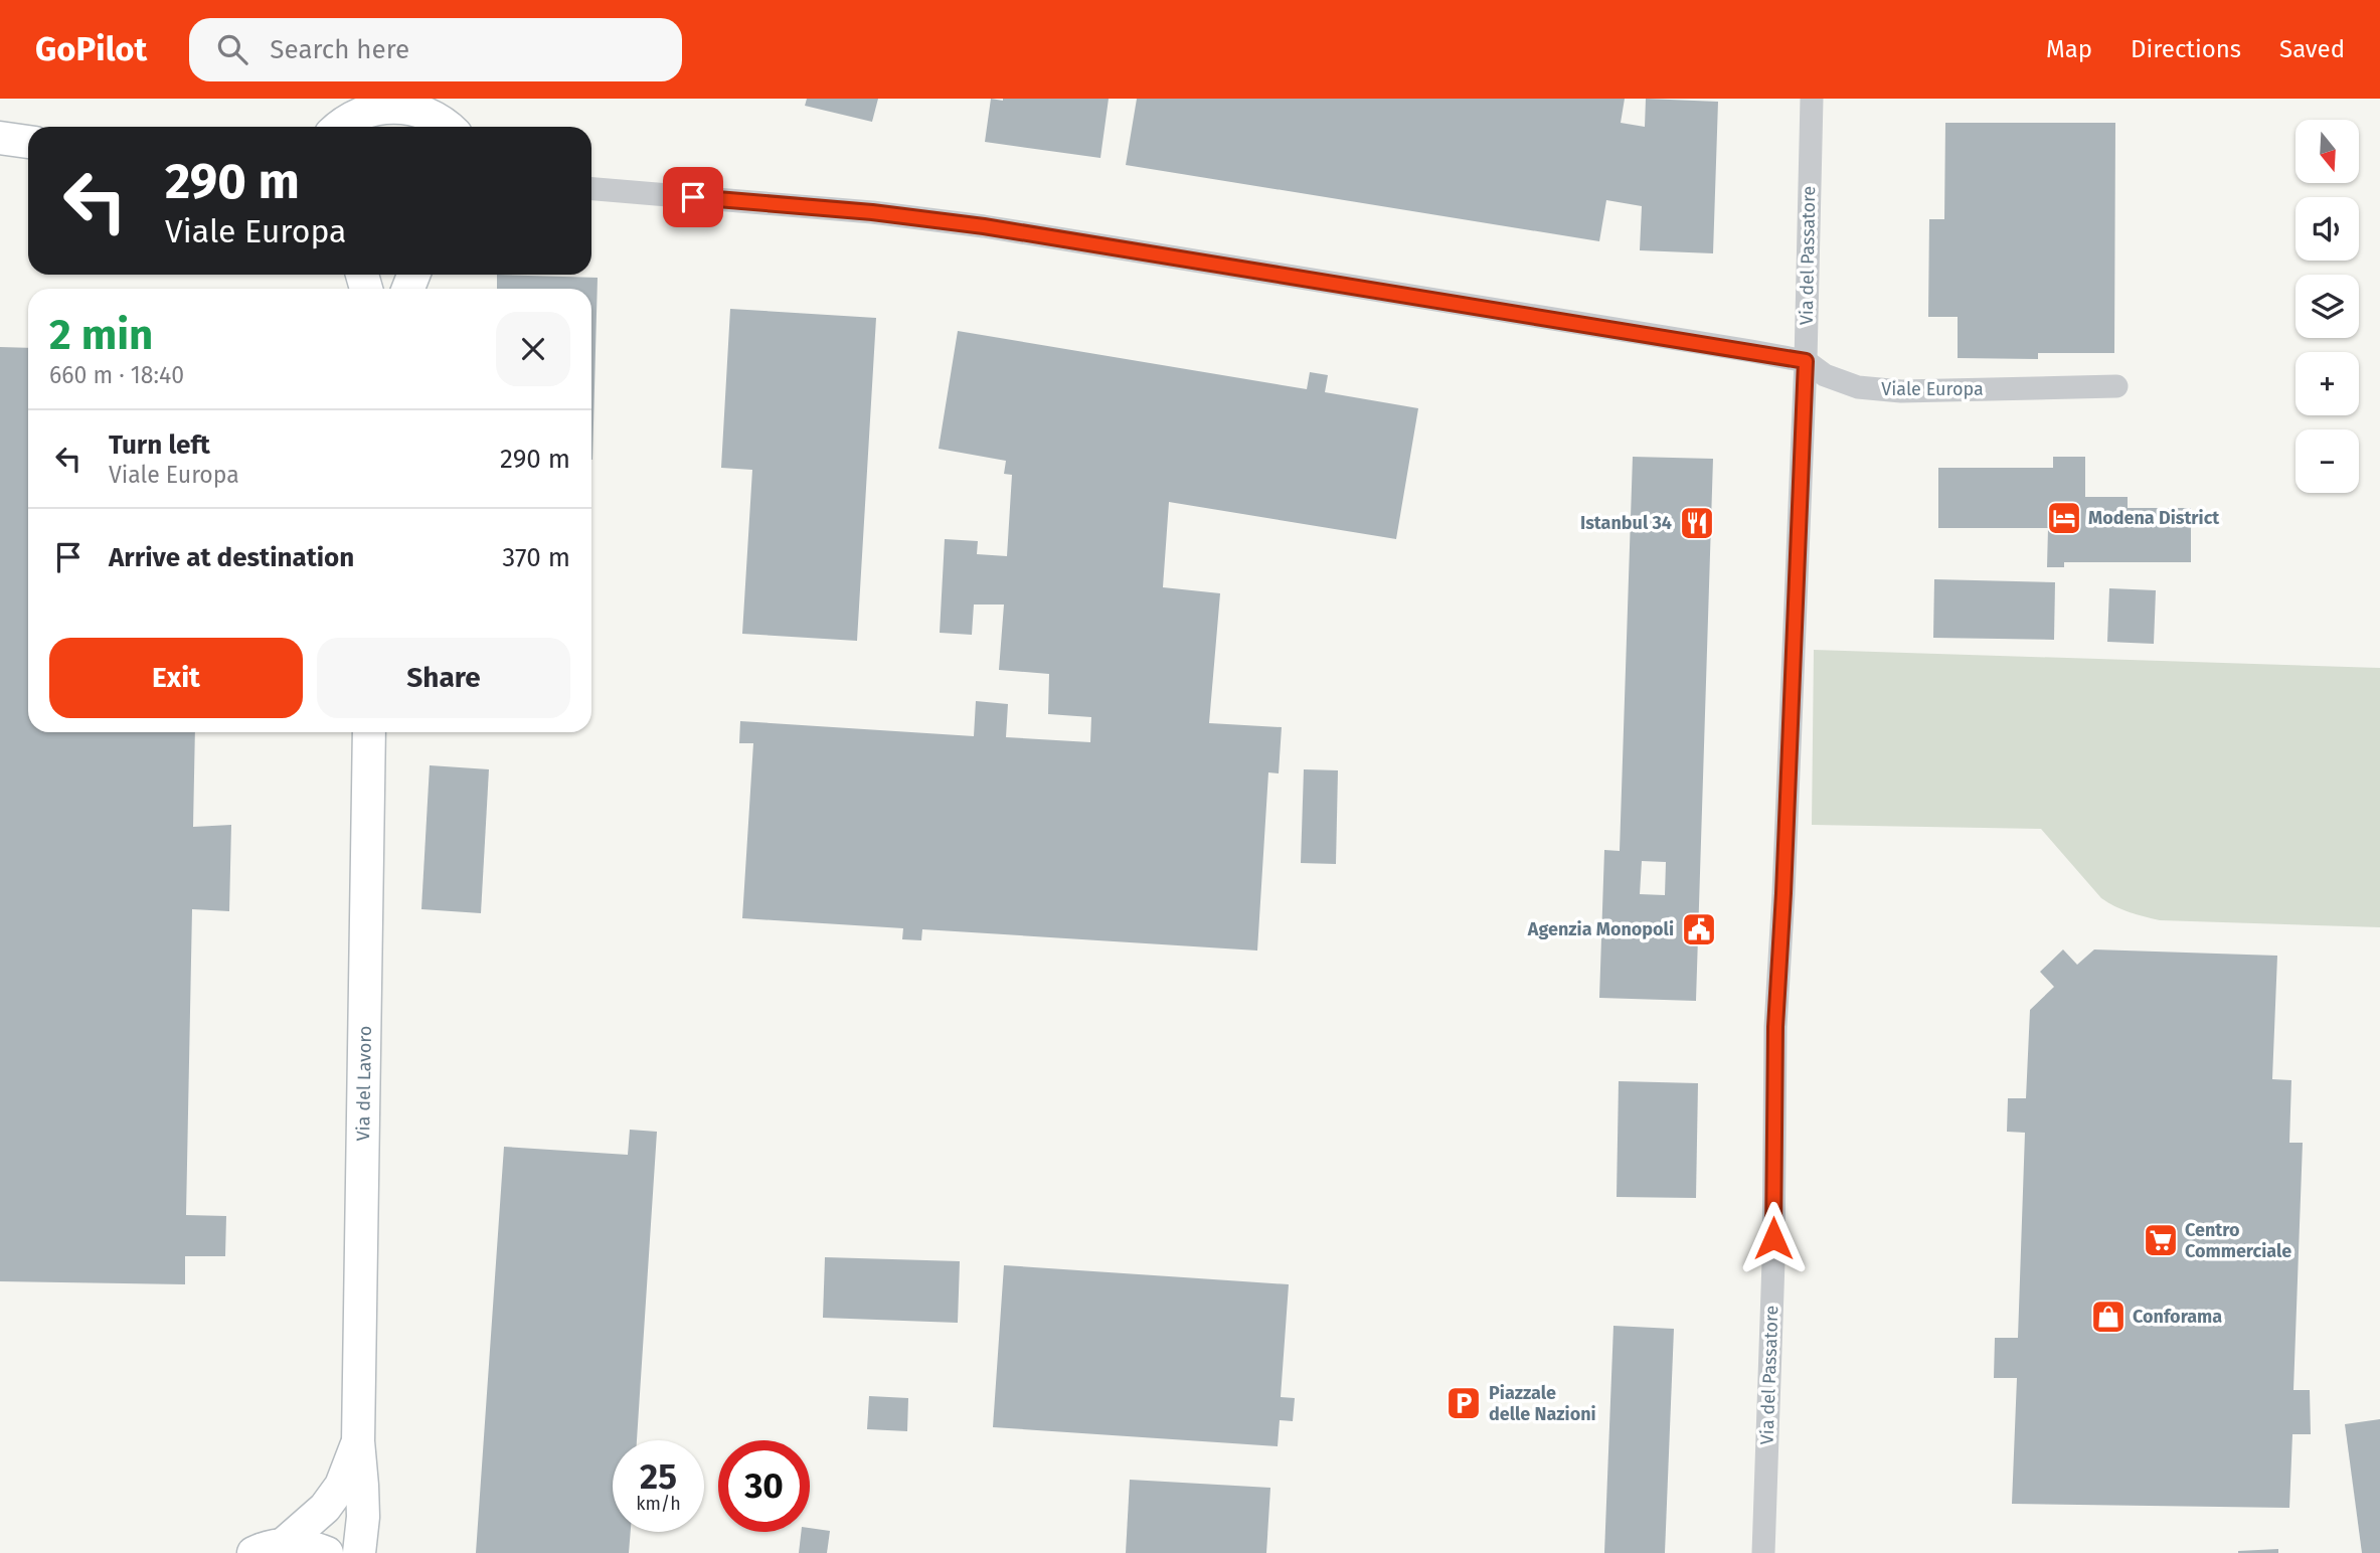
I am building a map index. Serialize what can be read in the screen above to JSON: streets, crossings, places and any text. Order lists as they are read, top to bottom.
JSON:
{
  "streets": {
    "main road": ["Via del Lavoro"],
    "street": ["Via del Passatore", "Viale Europa"]
  },
  "crossings": [
    ["Via del Passatore", "Viale Europa"]
  ],
  "places": {
    "hotel": ["Modena District"],
    "restaurant": ["Istanbul 34"],
    "public building": ["Agenzia Monopoli"],
    "supermarket": ["Centro Commerciale"],
    "shop": ["Conforama"],
    "parking": ["Piazzale delle Nazioni"]
  },
  "north": "bottom",
  "page": {
    "header": "GoPilot",
    "search": "Search here",
    "nav": ["Map", "Directions", "Saved"],
    "map_buttons": ["+", "−"],
    "turn": ["290 m", "Viale Europa"],
    "heading": ["2 min", "660 m · 18:40"],
    "list": [
      {
        "name": "Turn left",
        "note": "Viale Europa",
        "value": "290 m"
      },
      {
        "name": "Arrive at destination",
        "value": "370 m"
      }
    ],
    "buttons": ["Exit", "Share"],
    "speed": "25 km/h",
    "limit": "30"
  }
}
